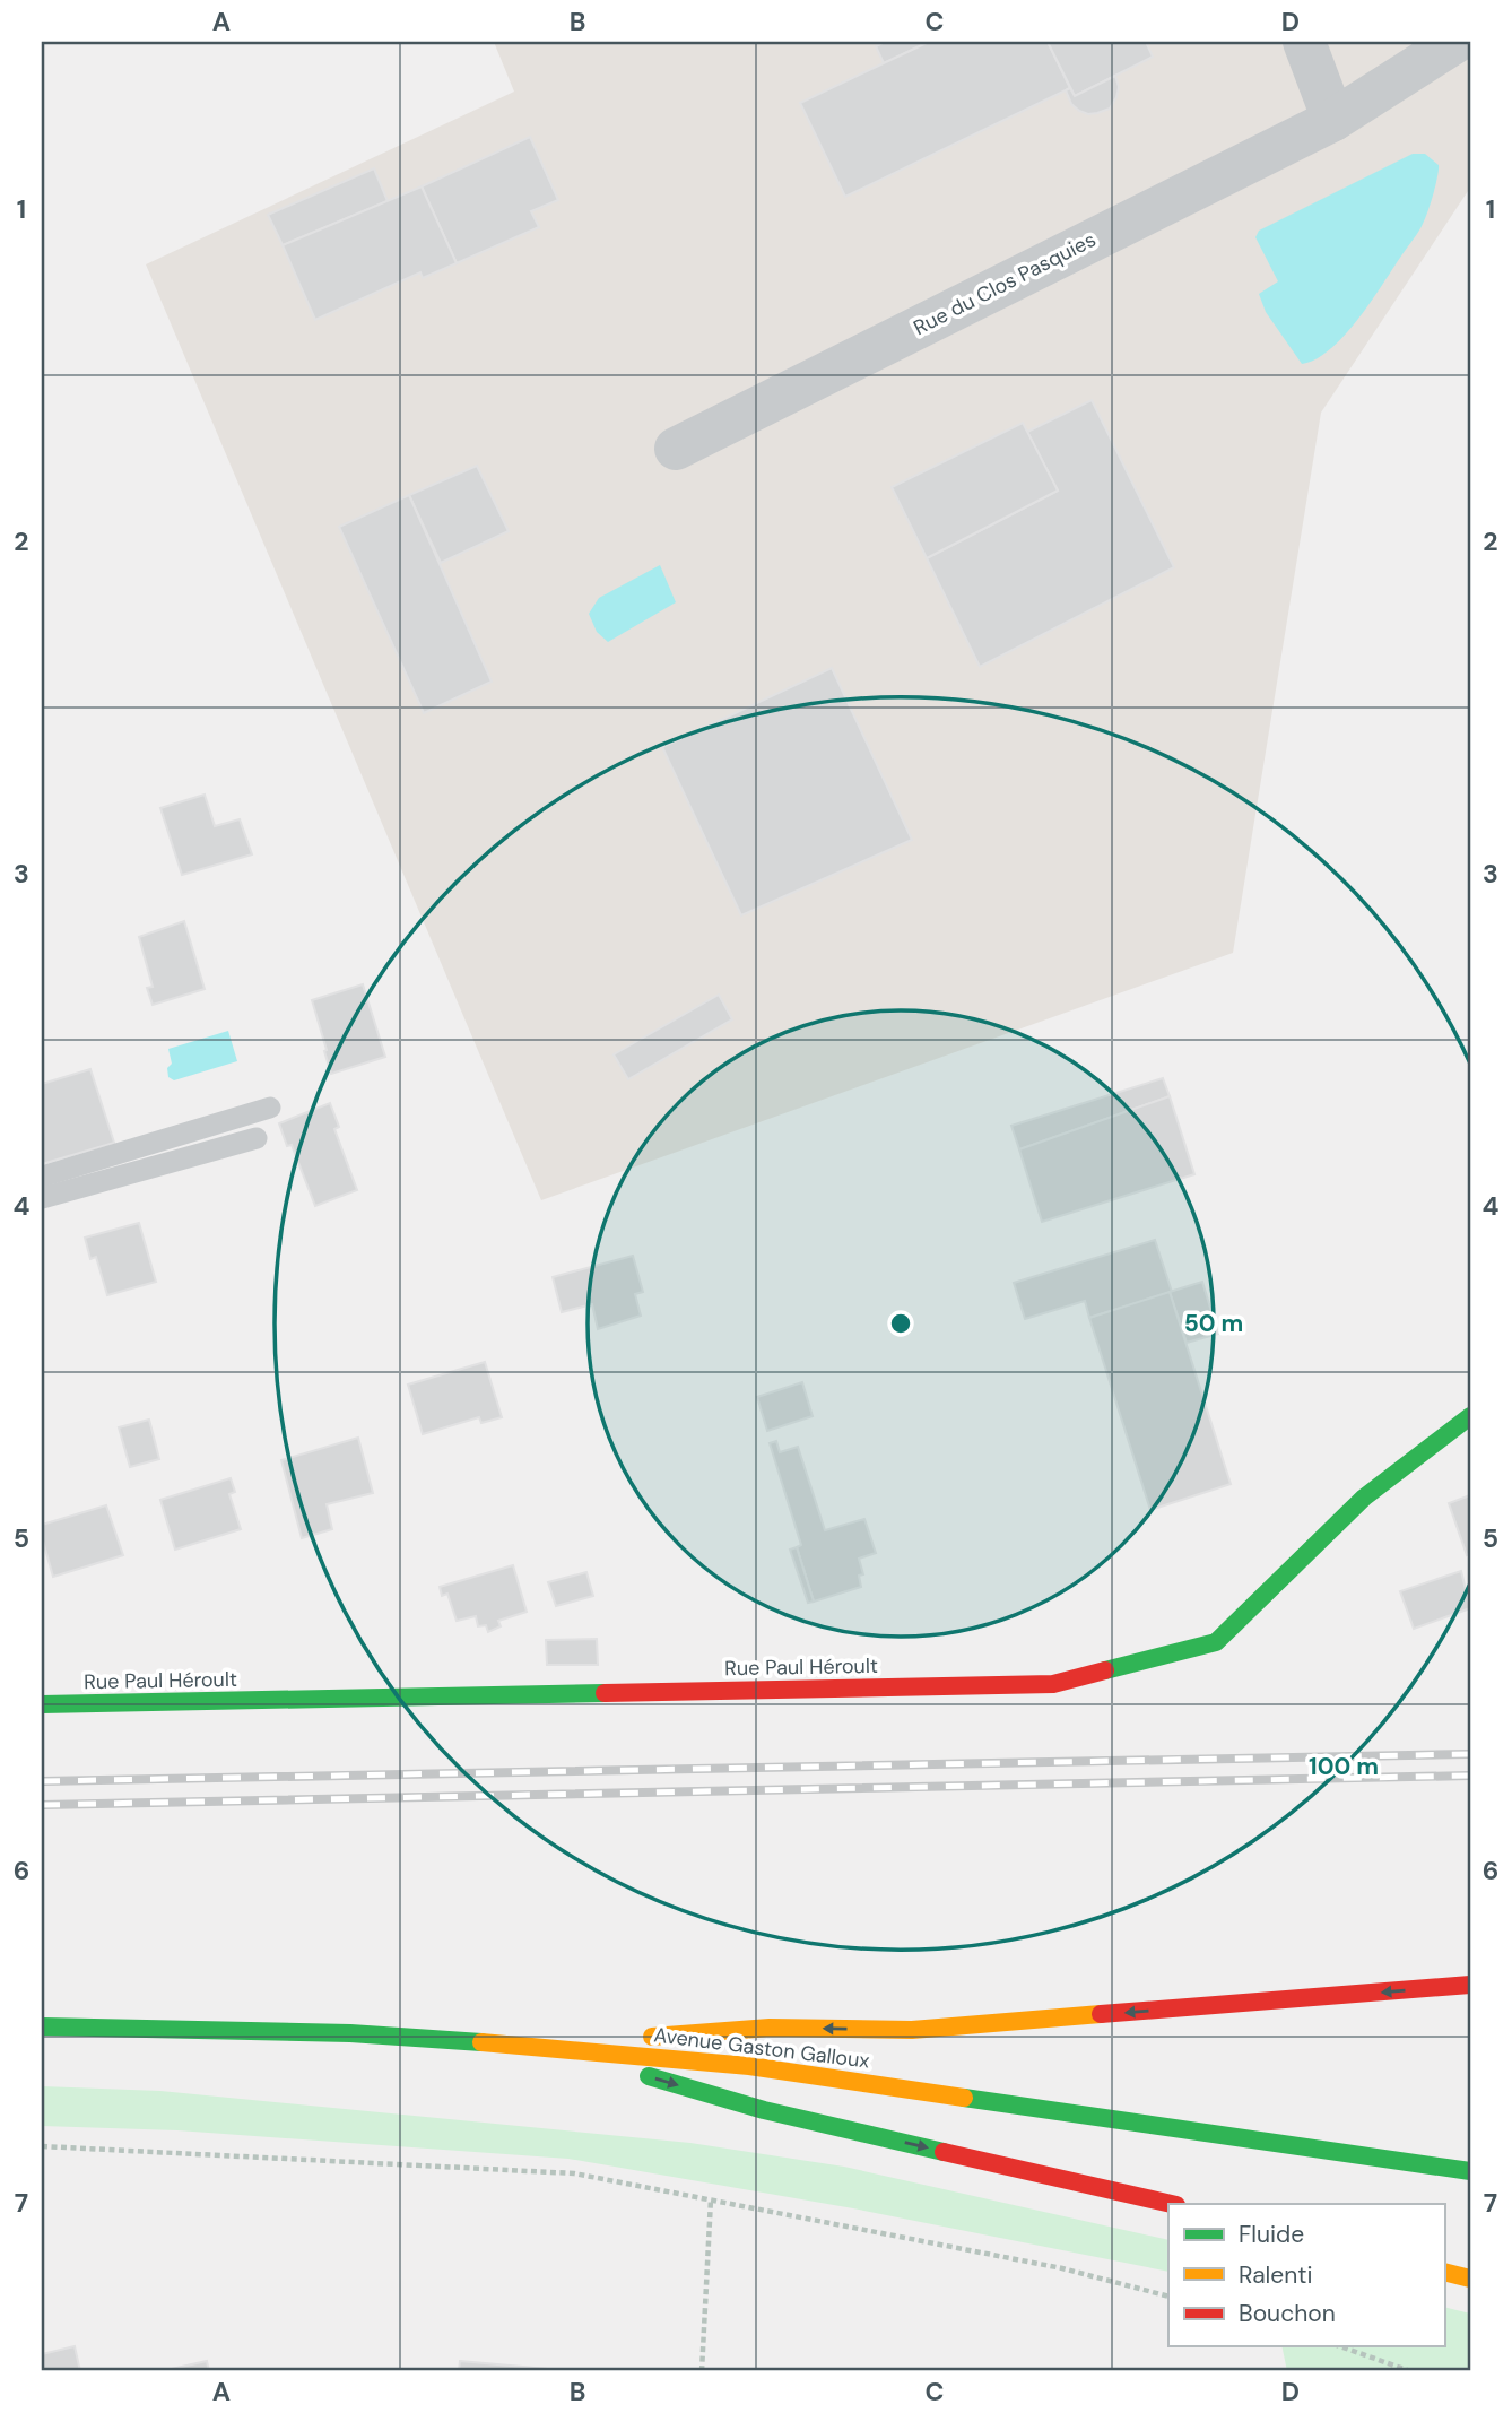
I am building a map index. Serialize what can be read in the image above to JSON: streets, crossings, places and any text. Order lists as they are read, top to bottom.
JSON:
{
  "streets": {
    "main road": ["Rue Paul Héroult", "Avenue Gaston Galloux"],
    "street": ["Rue du Clos Pasquies"]
  },
  "legend": ["Fluide", "Ralenti", "Bouchon"],
  "grid": {
    "columns": [
      "A",
      "B",
      "C",
      "D"
    ],
    "rows": [
      "1",
      "2",
      "3",
      "4",
      "5",
      "6",
      "7"
    ]
  },
  "rings": ["50 m", "100 m"]
}
